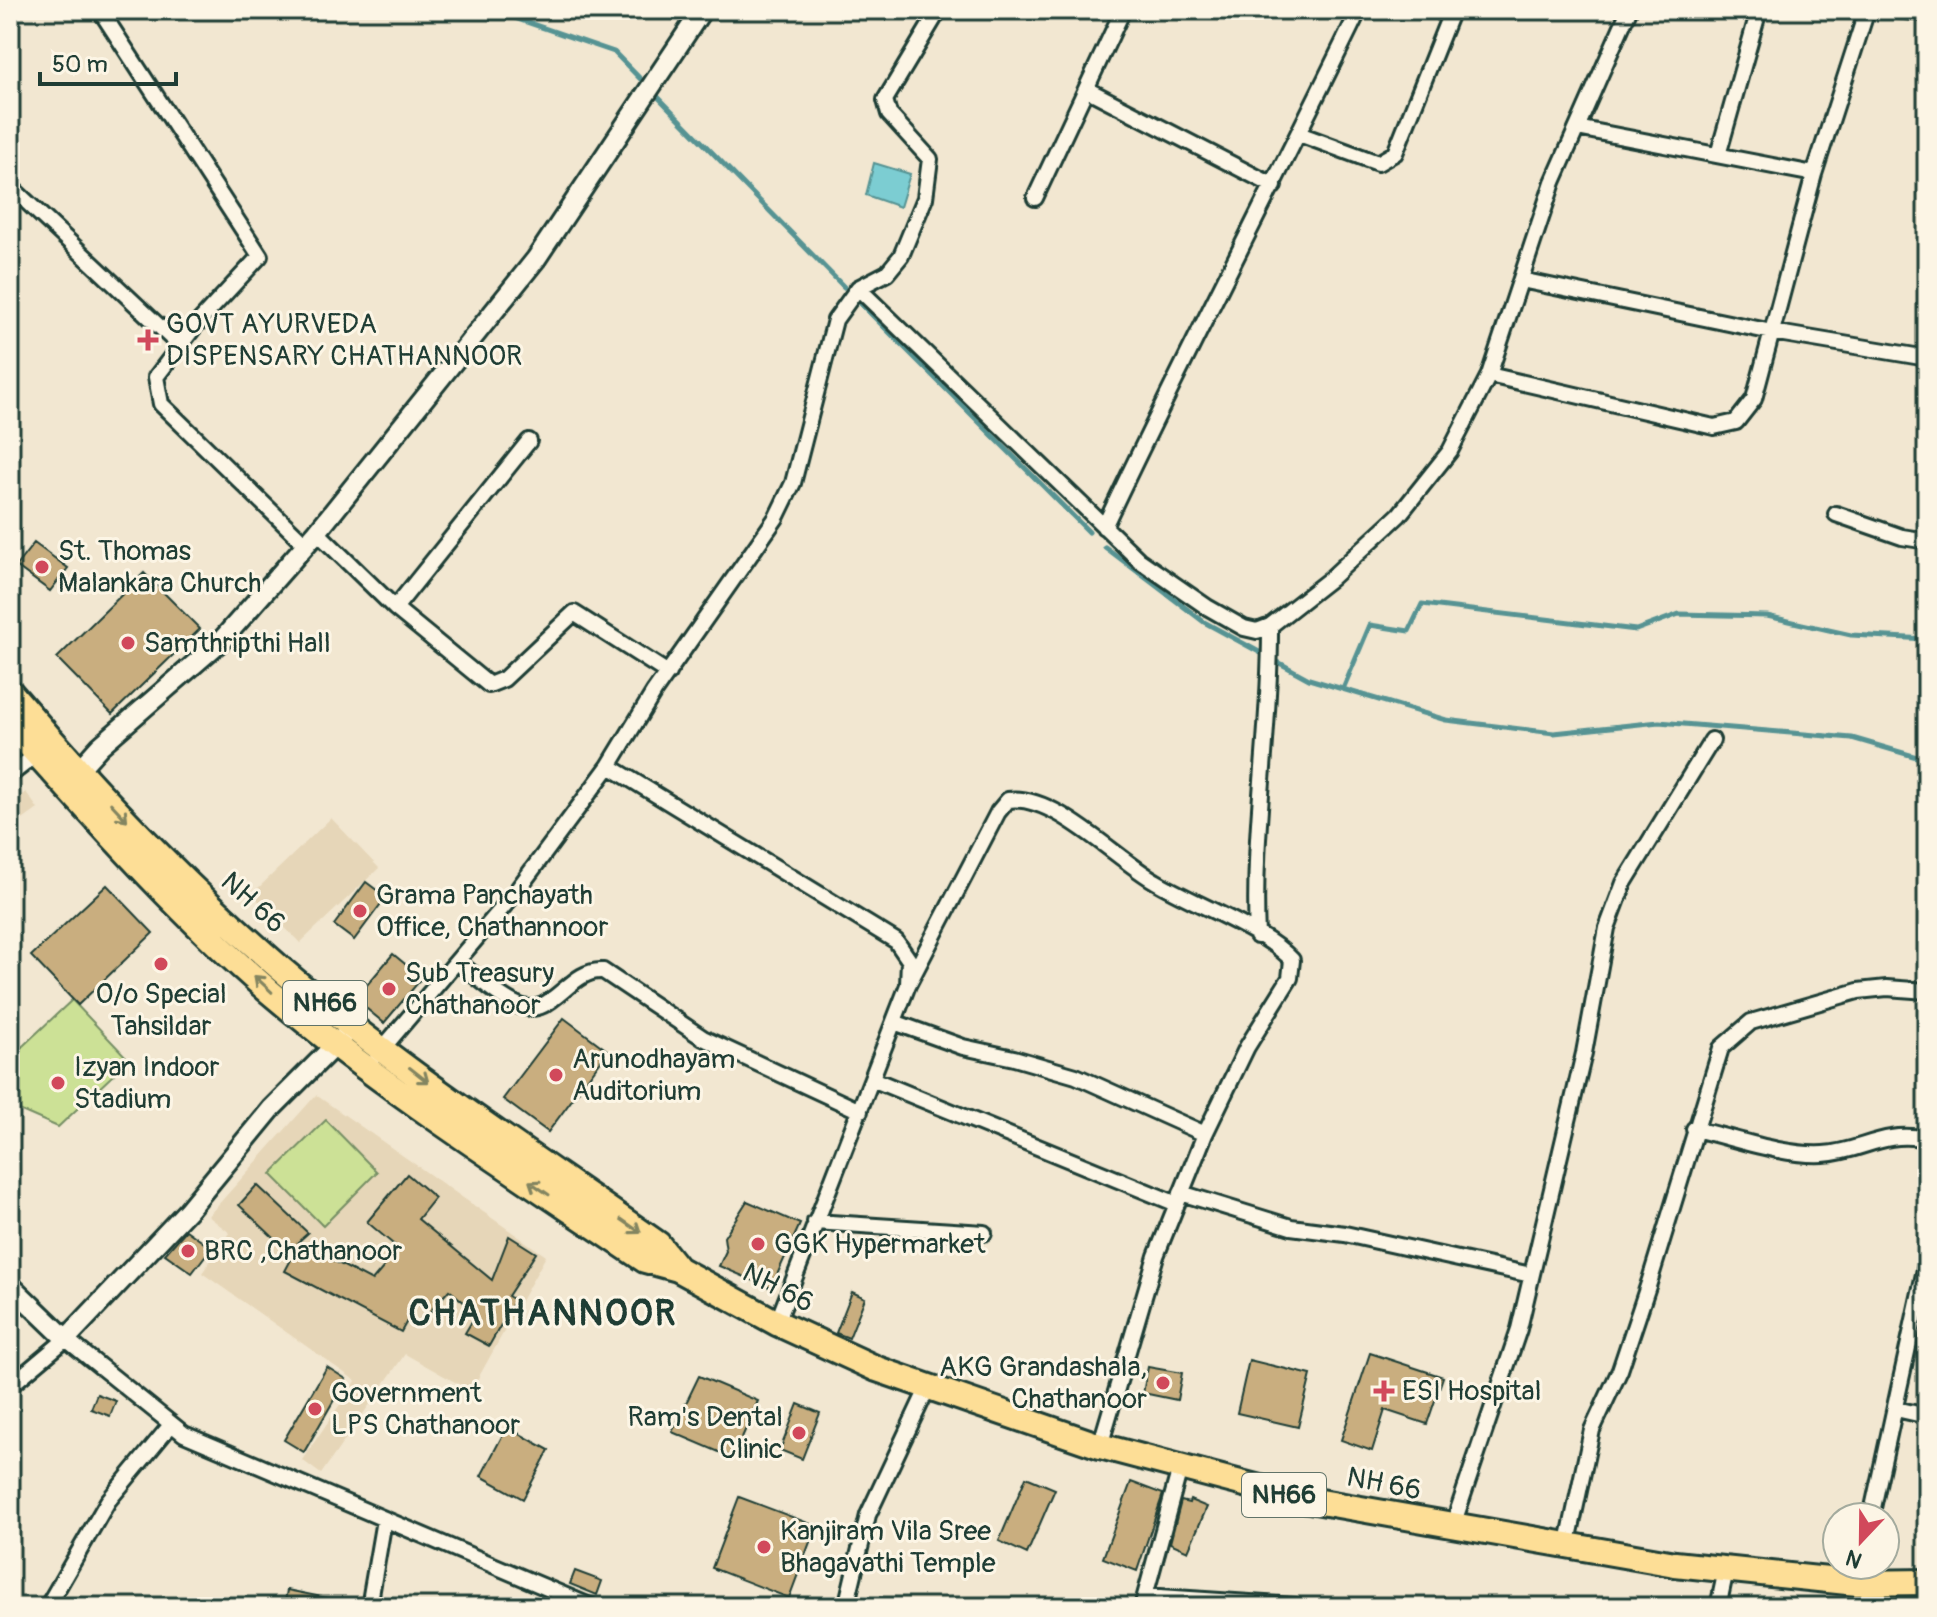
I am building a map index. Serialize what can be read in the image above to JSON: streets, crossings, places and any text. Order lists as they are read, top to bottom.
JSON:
{
  "streets": {
    "highway": ["NH 66", "NH66"]
  },
  "districts": ["CHATHANNOOR"],
  "places": {
    "health": ["GOVT AYURVEDA DISPENSARY CHATHANNOOR", "ESI Hospital"],
    "other": [
      "St. Thomas Malankara Church",
      "Samthripthi Hall",
      "Grama Panchayath Office, Chathannoor",
      "O/o Special Tahsildar",
      "Sub Treasury Chathanoor",
      "Arunodhayam Auditorium",
      "Izyan Indoor Stadium",
      "GGK Hypermarket",
      "BRC ,Chathanoor",
      "AKG Grandashala, Chathanoor",
      "Government LPS Chathanoor",
      "Ram's Dental Clinic",
      "Kanjiram Vila Sree Bhagavathi Temple"
    ]
  },
  "scale_bar": "50 m",
  "north": "bottom"
}
